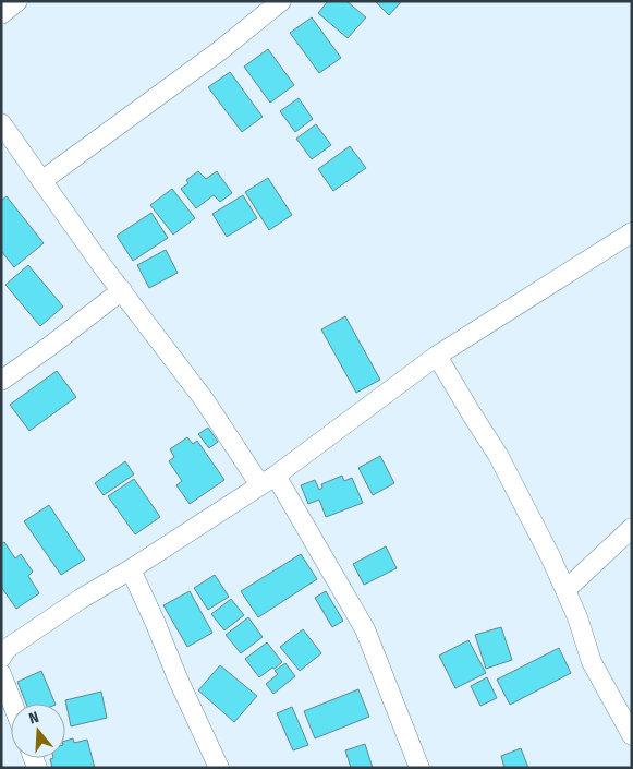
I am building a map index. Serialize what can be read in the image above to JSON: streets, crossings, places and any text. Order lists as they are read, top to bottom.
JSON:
{
  "north": "top"
}
